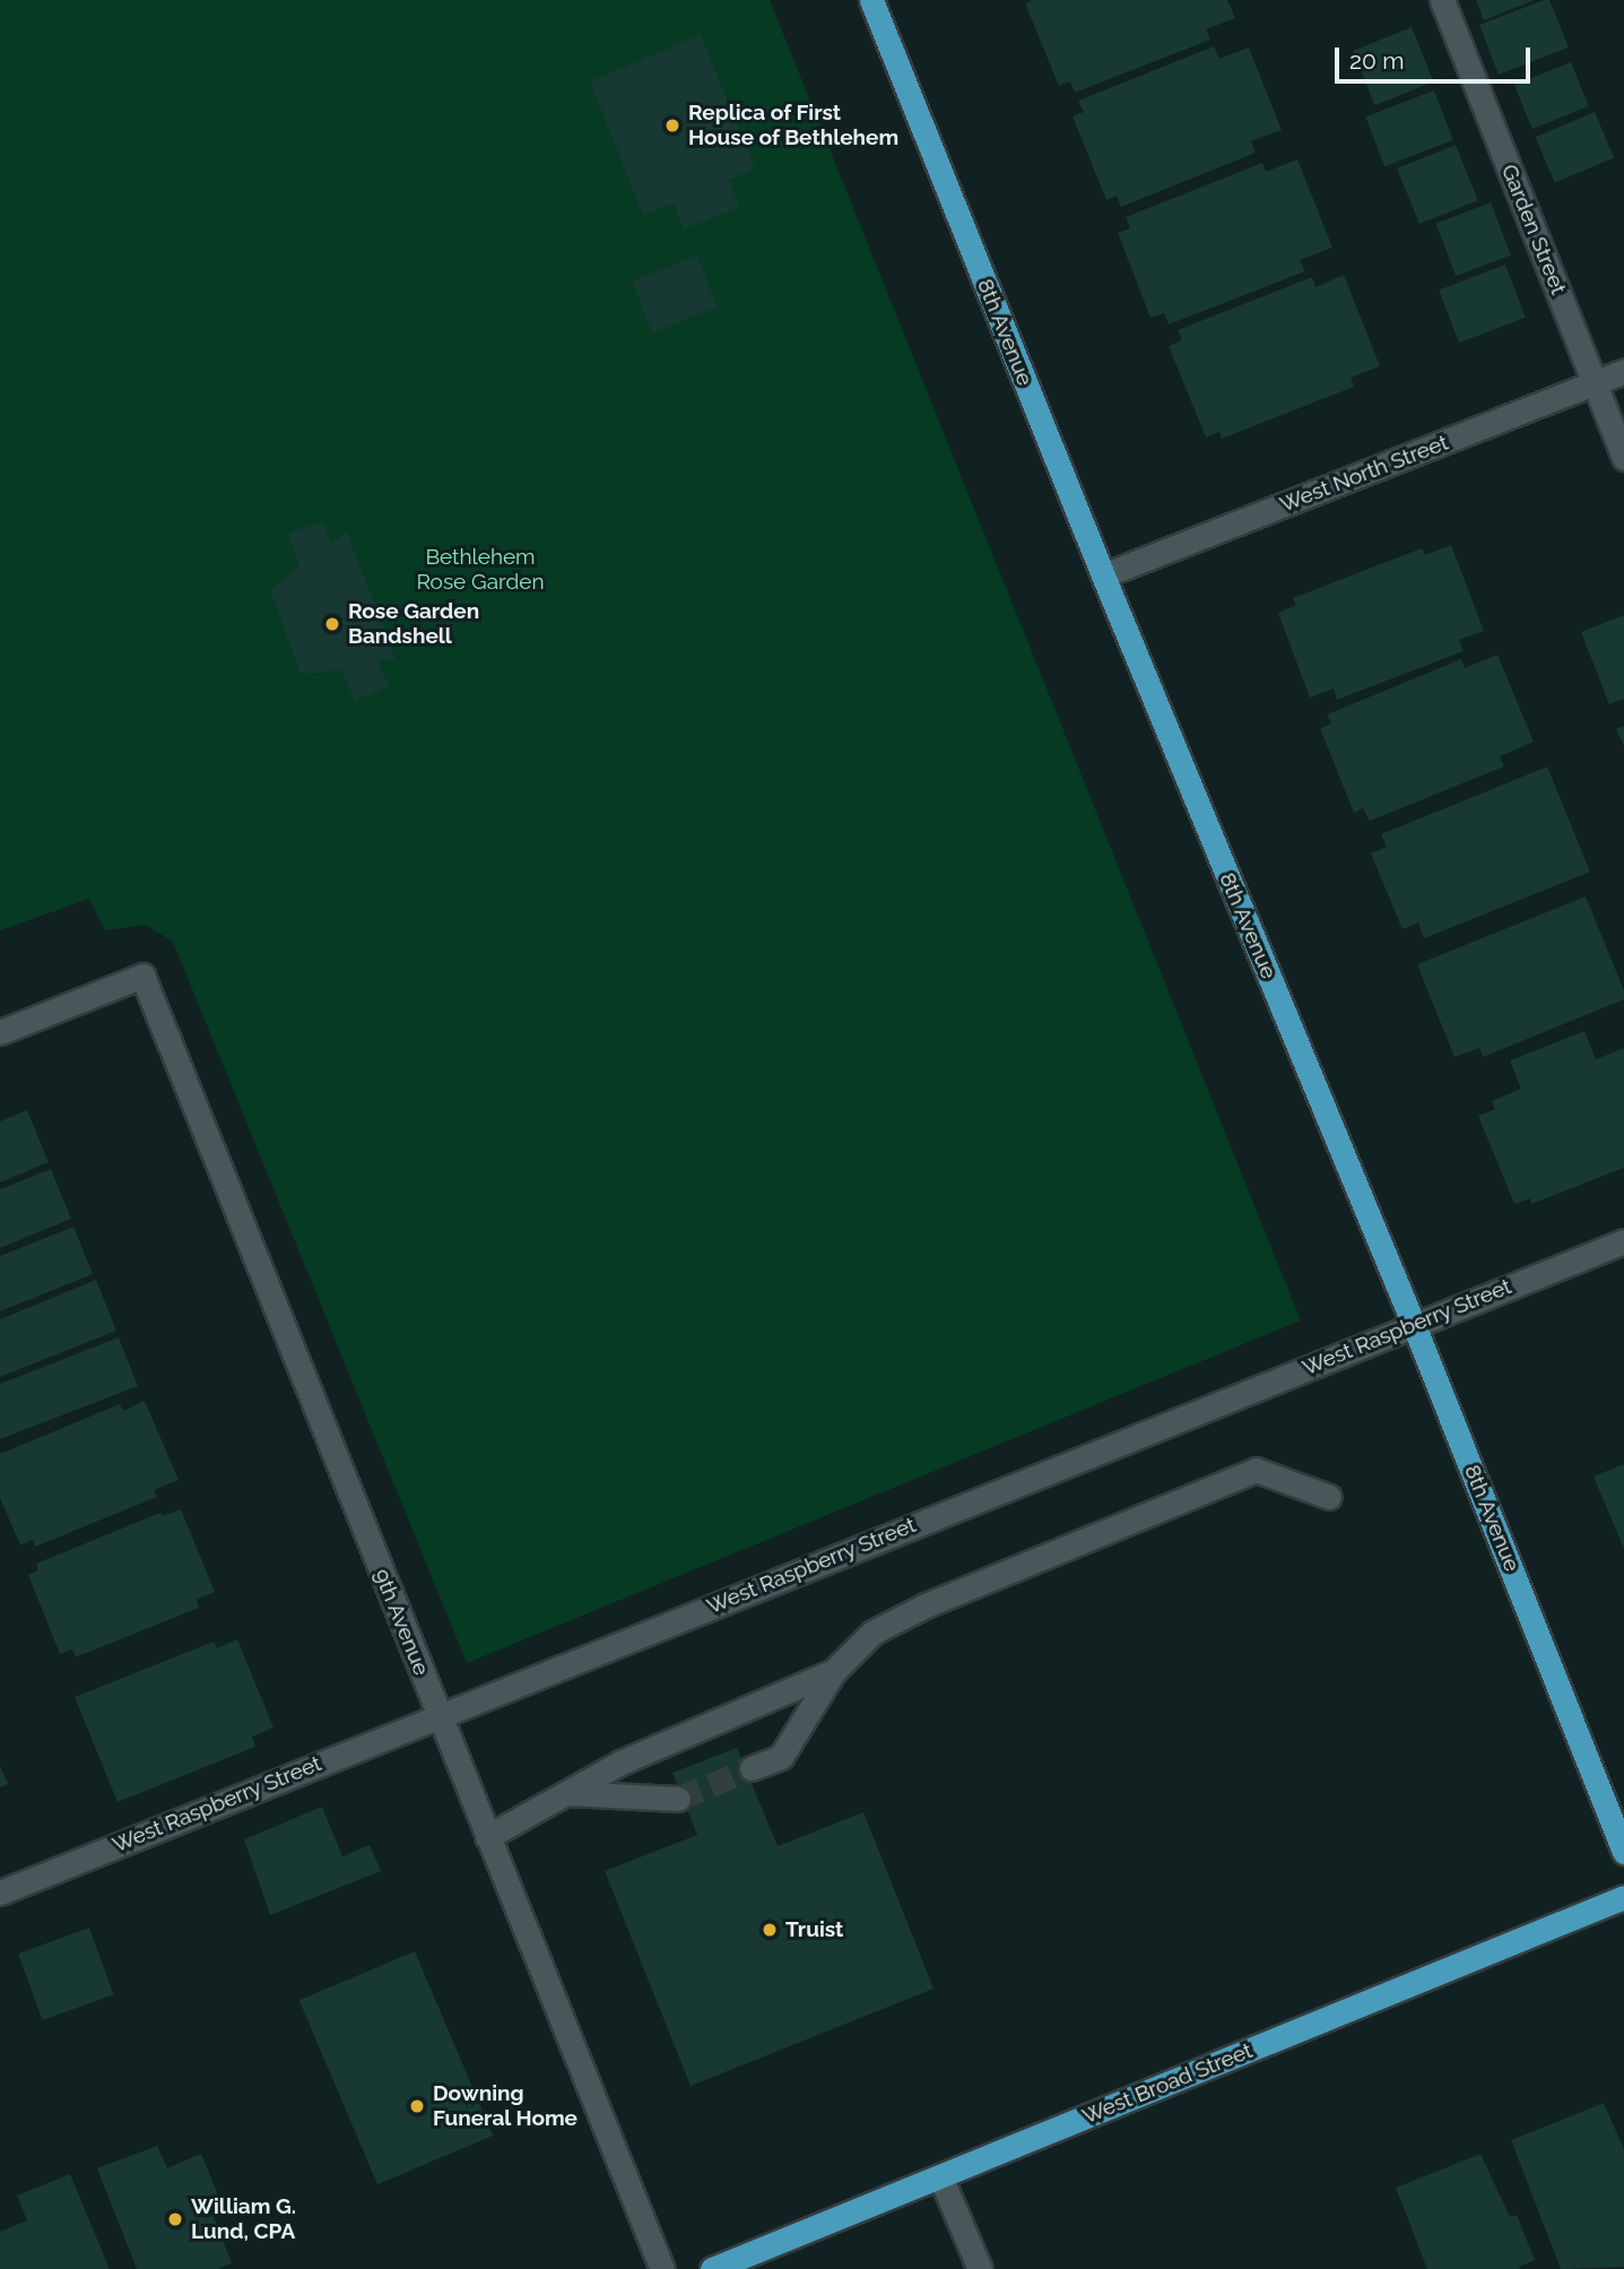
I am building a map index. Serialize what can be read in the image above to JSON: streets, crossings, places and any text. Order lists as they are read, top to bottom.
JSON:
{
  "streets": {
    "main road": ["8th Avenue", "West Broad Street"],
    "street": [
      "Garden Street",
      "West North Street",
      "West Raspberry Street",
      "9th Avenue"
    ]
  },
  "crossings": [
    ["Garden Street", "West North Street"],
    ["8th Avenue", "West North Street"],
    ["8th Avenue", "West Raspberry Street"],
    ["West Raspberry Street", "9th Avenue"]
  ],
  "parks": ["Bethlehem Rose Garden"],
  "places": [
    "Replica of First House of Bethlehem",
    "Rose Garden Bandshell",
    "Truist",
    "Downing Funeral Home",
    "William G. Lund, CPA"
  ],
  "scale_bar": "20 m"
}
